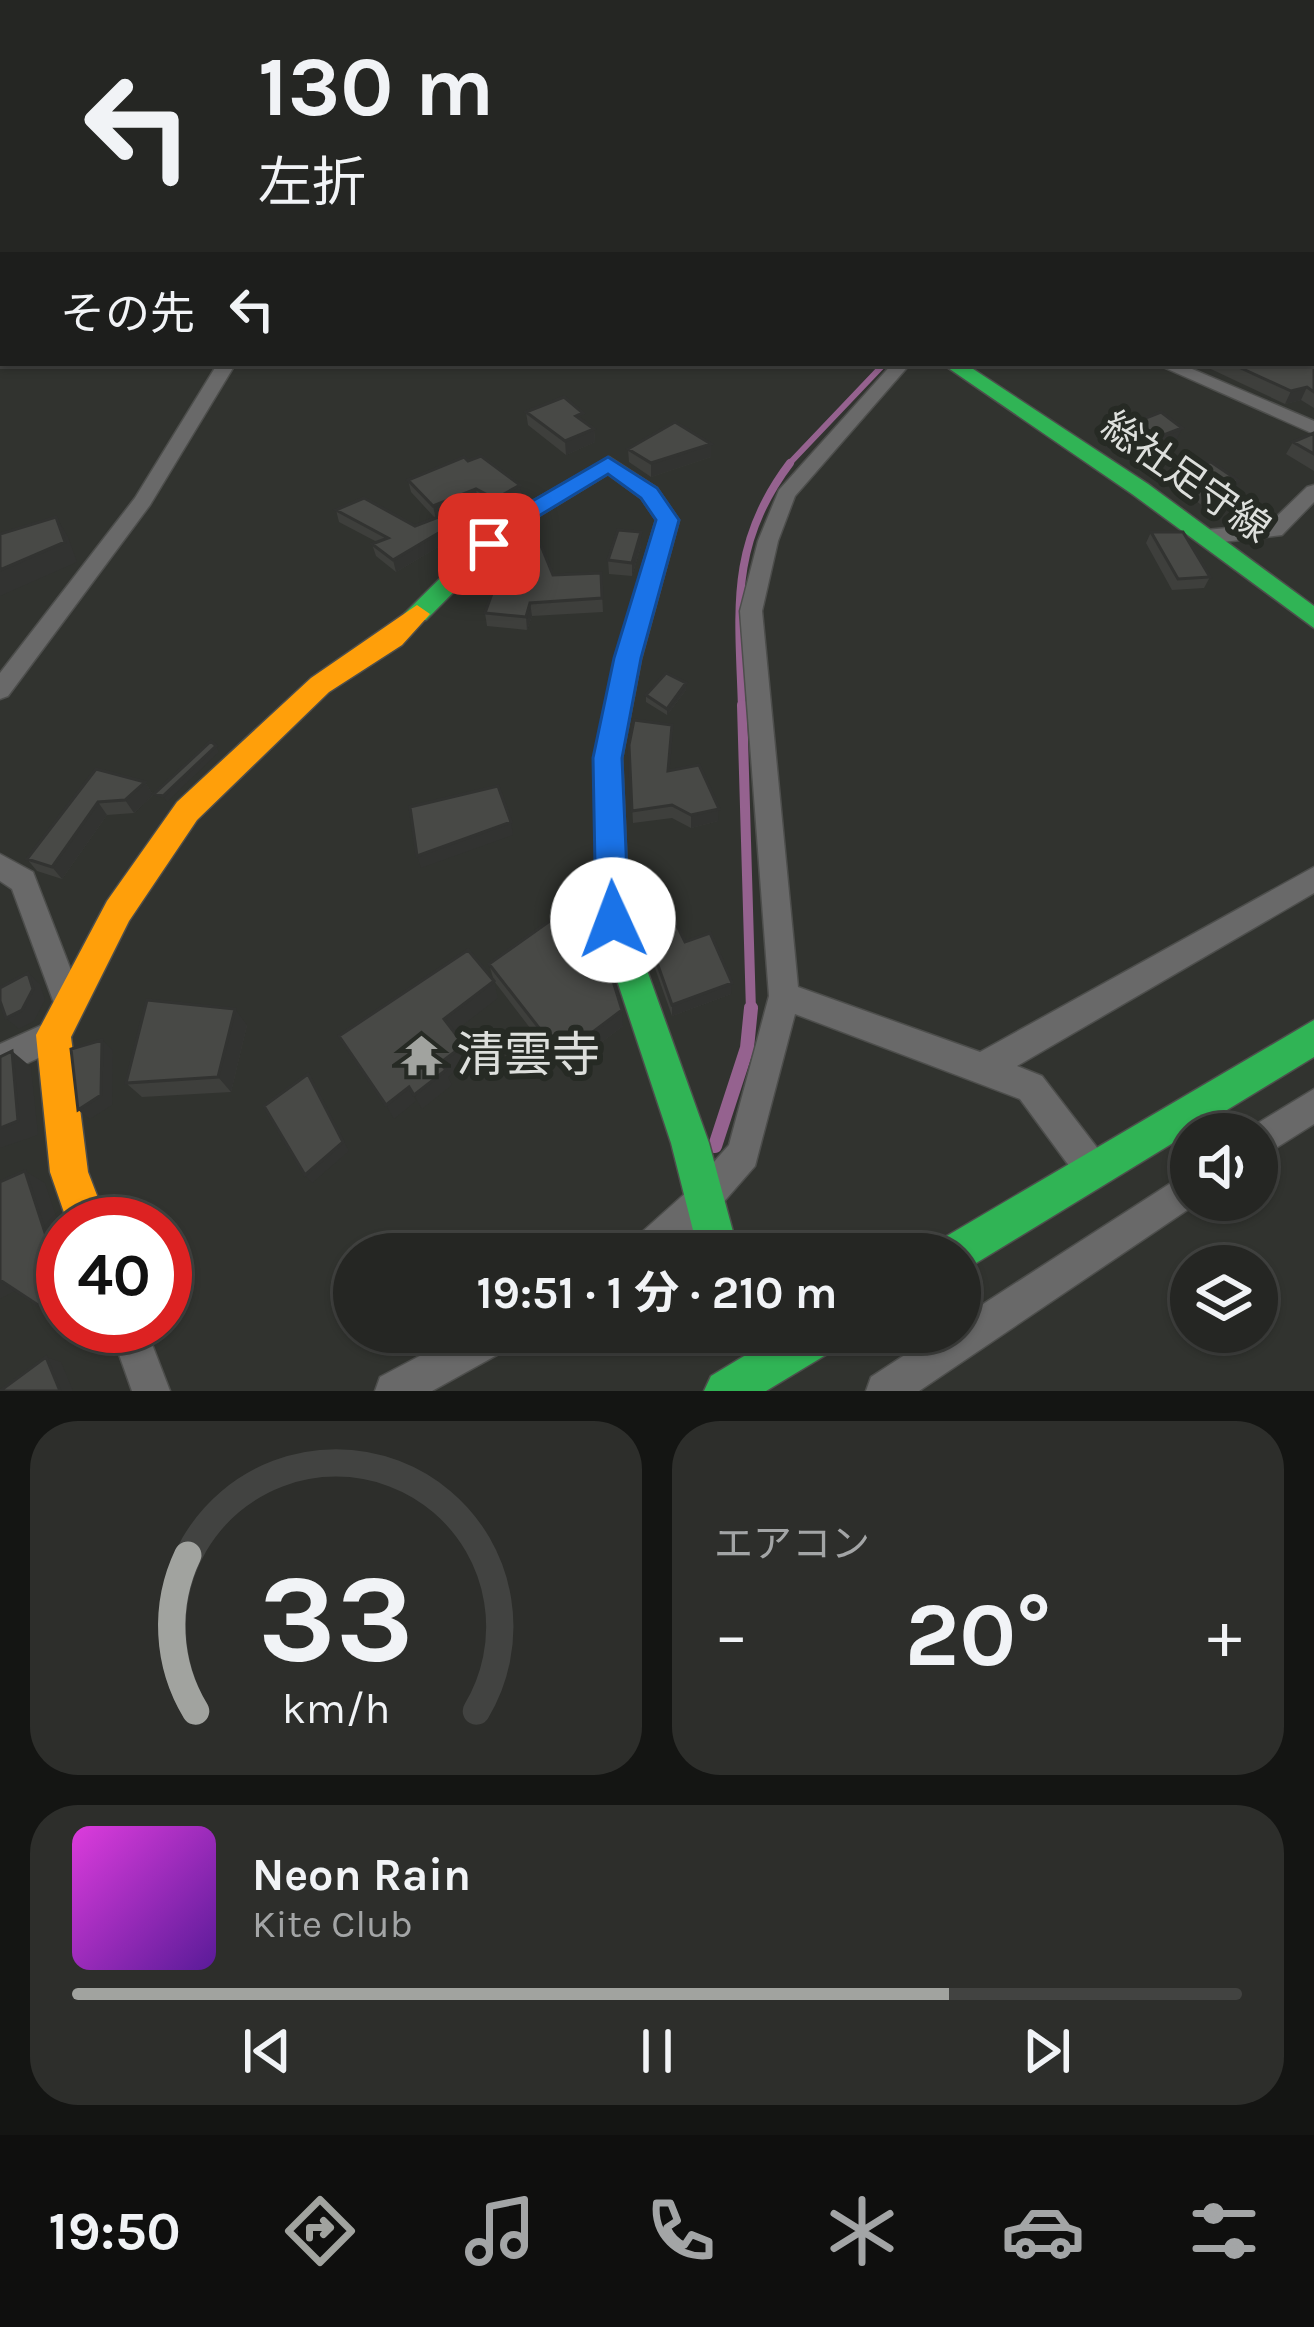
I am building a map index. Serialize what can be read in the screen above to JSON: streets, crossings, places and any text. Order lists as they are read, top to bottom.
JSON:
{
  "streets": {
    "main road": ["総社足守線"]
  },
  "places": {
    "temple": ["清雲寺"]
  },
  "page": {
    "turn": ["130 m", "左折"],
    "then": "その先",
    "limit": "40",
    "trip": "19:51 · 1 分 · 210 m",
    "tile": "エアコン",
    "heat": ["−", "20°", "+"],
    "song": ["Neon Rain", "Kite Club"],
    "tabs": "19:50",
    "gauge": ["33", "km/h"]
  }
}
